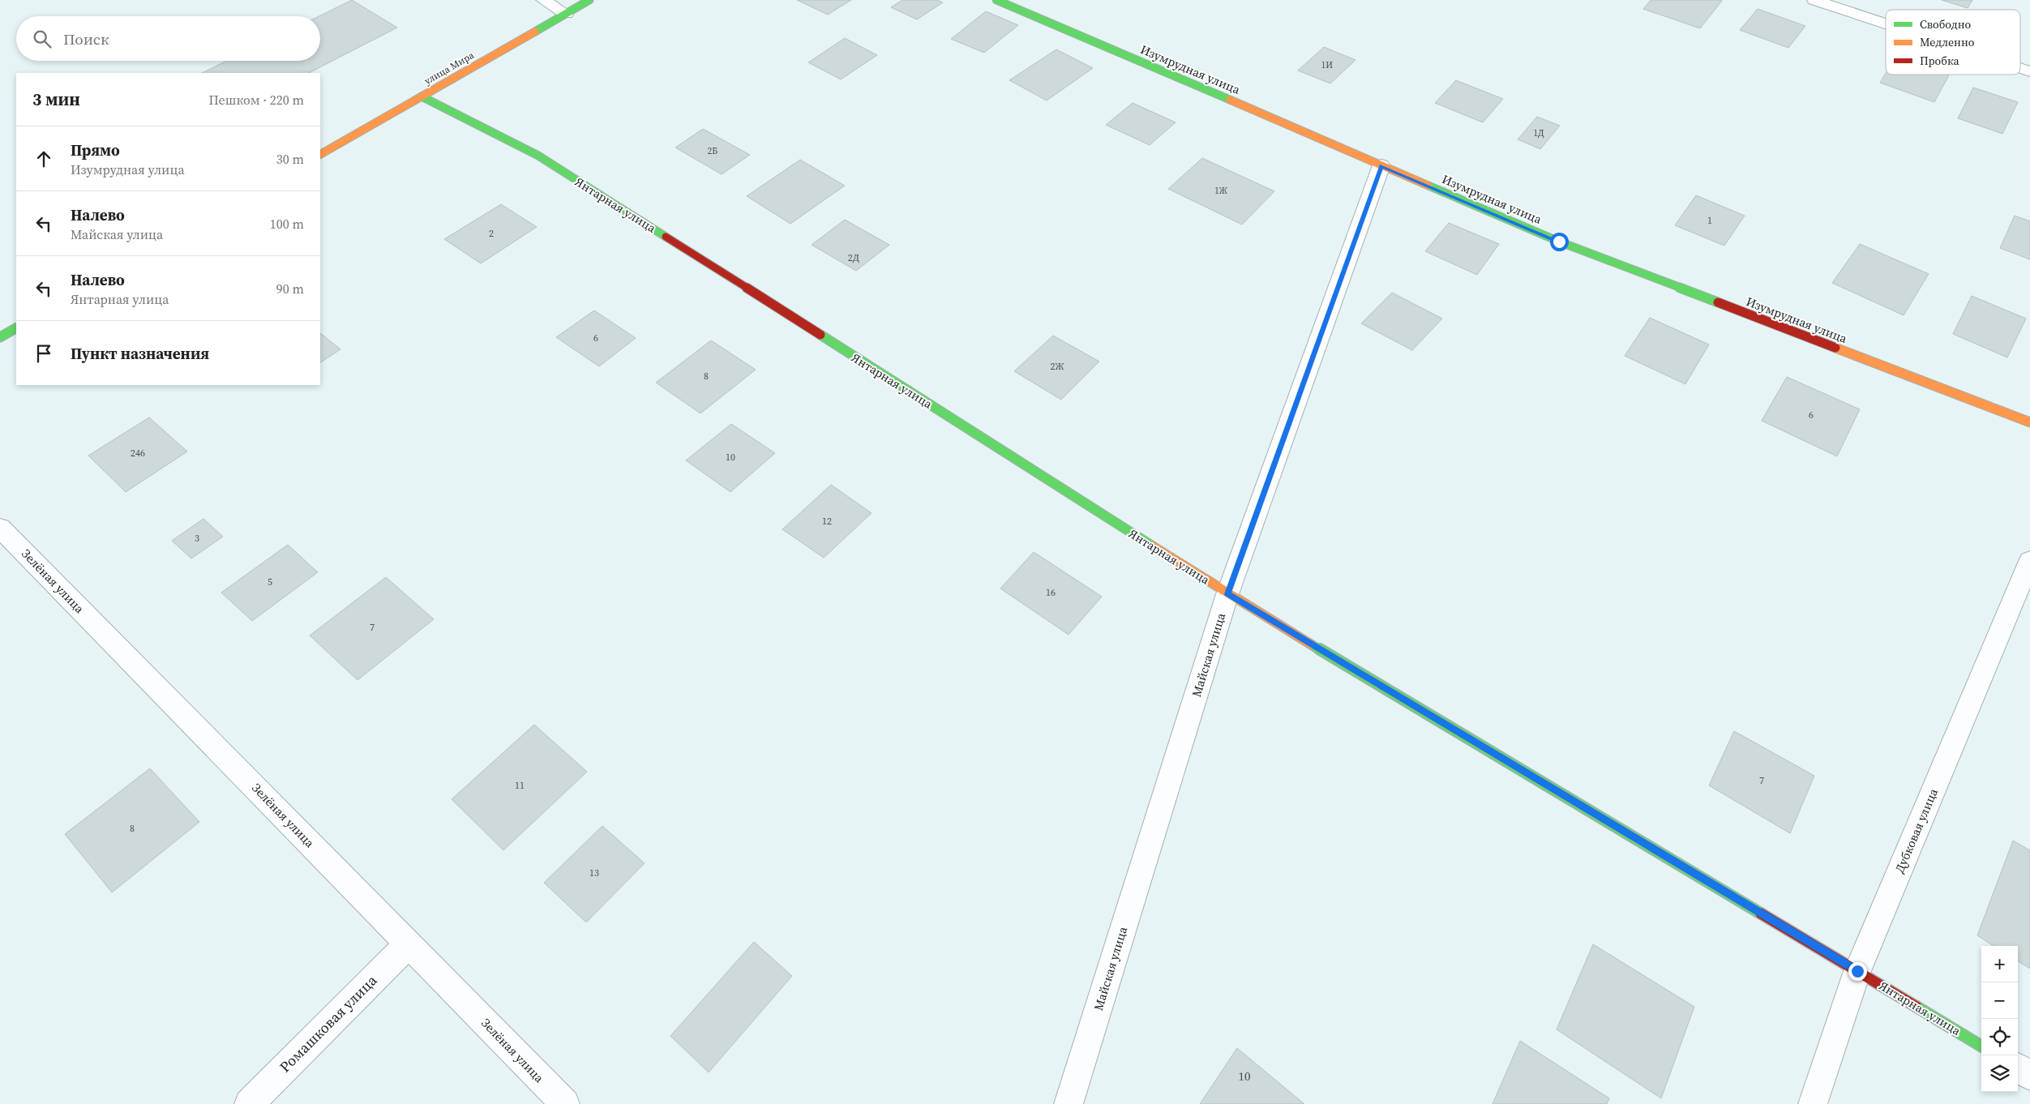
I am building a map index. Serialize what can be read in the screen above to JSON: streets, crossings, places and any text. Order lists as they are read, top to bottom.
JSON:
{
  "streets": {
    "street": [
      "улица Мира",
      "Изумрудная улица",
      "Янтарная улица",
      "Зелёная улица",
      "Майская улица",
      "Дубковая улица",
      "Ромашковая улица"
    ]
  },
  "crossings": [
    ["улица Мира", "Янтарная улица"],
    ["Изумрудная улица", "Майская улица"],
    ["Янтарная улица", "Майская улица"],
    ["Янтарная улица", "Дубковая улица"],
    ["Зелёная улица", "Ромашковая улица"]
  ],
  "house_numbers": [
    "1И",
    "1Д",
    "2Б",
    "1Ж",
    "1",
    "2",
    "2Д",
    "6",
    "2Ж",
    "8",
    "6",
    "246",
    "10",
    "12",
    "3",
    "5",
    "16",
    "7",
    "7",
    "11",
    "8",
    "13",
    "10"
  ],
  "legend": ["Свободно", "Медленно", "Пробка"],
  "page": {
    "search": "Поиск",
    "heading": ["3 мин", "Пешком · 220 m"],
    "list": [
      ["Прямо", "Изумрудная улица", "30 m"],
      ["Налево", "Майская улица", "100 m"],
      ["Налево", "Янтарная улица", "90 m"],
      "Пункт назначения"
    ],
    "map_buttons": ["+", "−"]
  }
}
